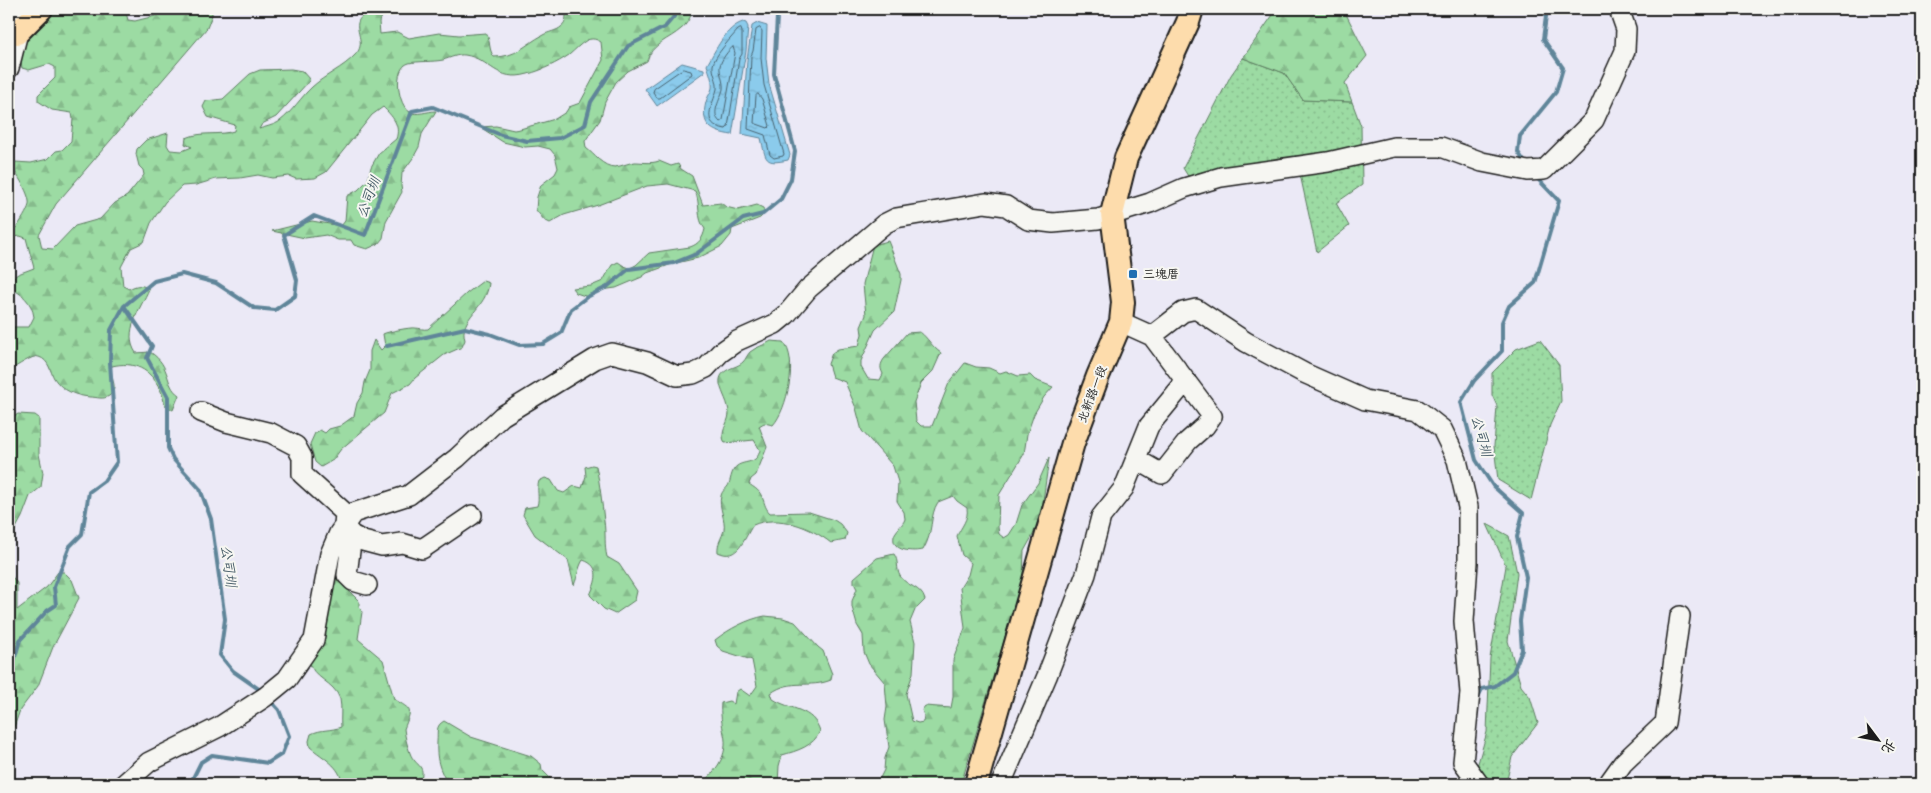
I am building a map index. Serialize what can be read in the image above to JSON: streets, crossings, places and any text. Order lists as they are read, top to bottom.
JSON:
{
  "streets": {
    "main road": ["北新路一段"]
  },
  "water": ["公司圳"],
  "places": {
    "transit": ["三塊厝"]
  },
  "north": "bottom right"
}
